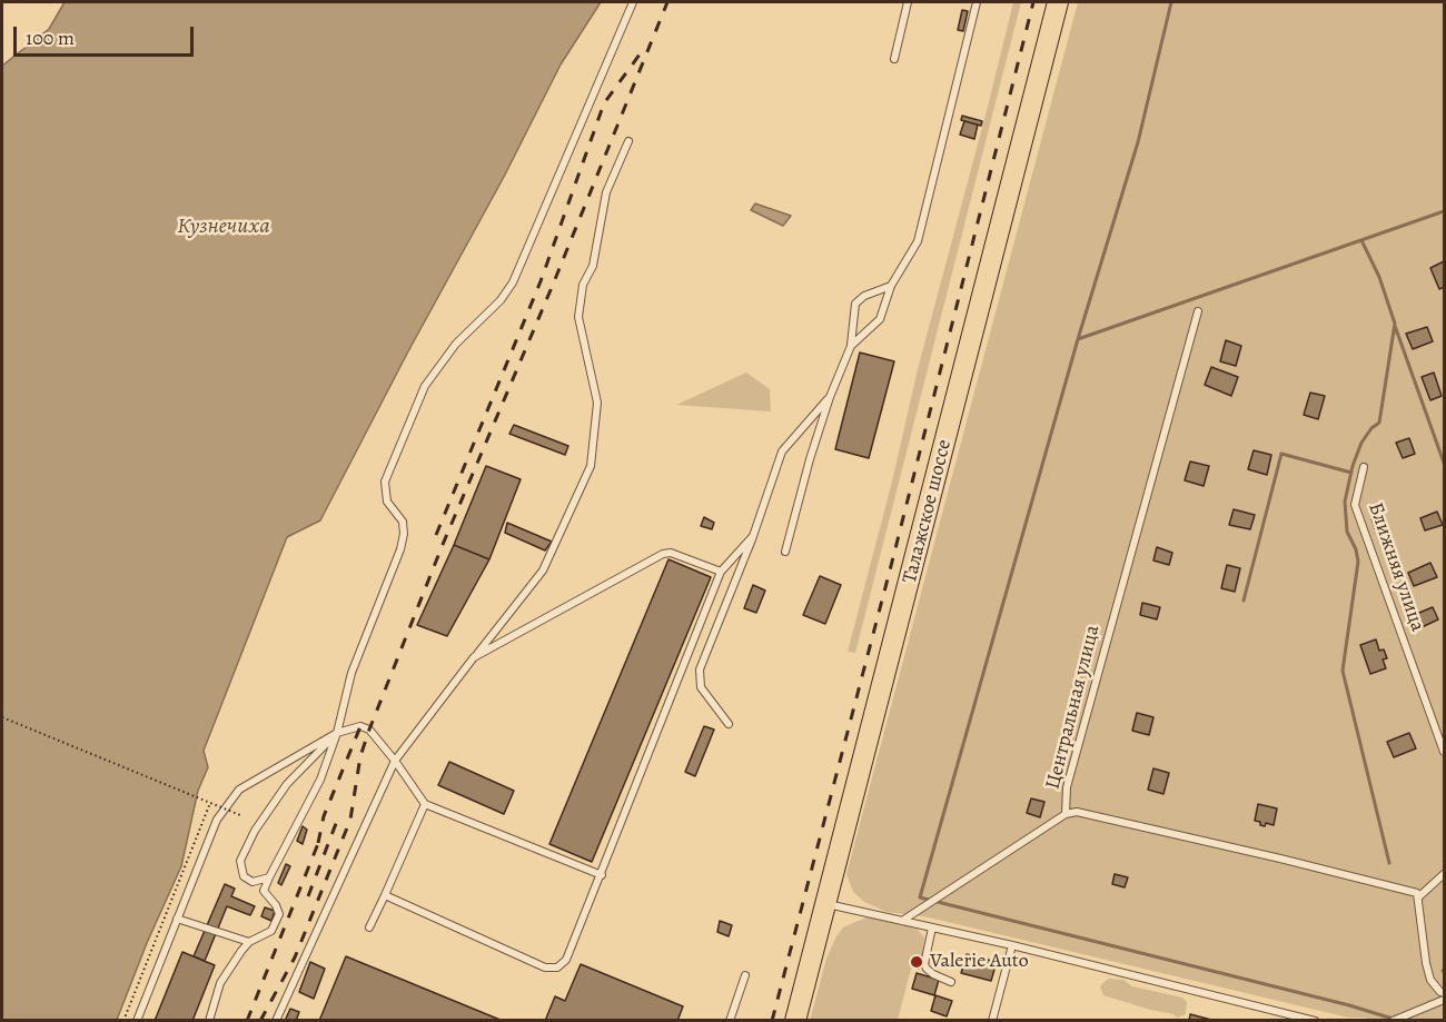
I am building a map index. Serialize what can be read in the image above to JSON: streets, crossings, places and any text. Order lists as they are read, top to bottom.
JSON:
{
  "streets": {
    "main road": ["Талажское шоссе"],
    "lane": ["Ближняя улица", "Центральная улица"]
  },
  "water": ["Кузнечиха"],
  "places": ["Valerie Auto"],
  "scale_bar": "100 m"
}
